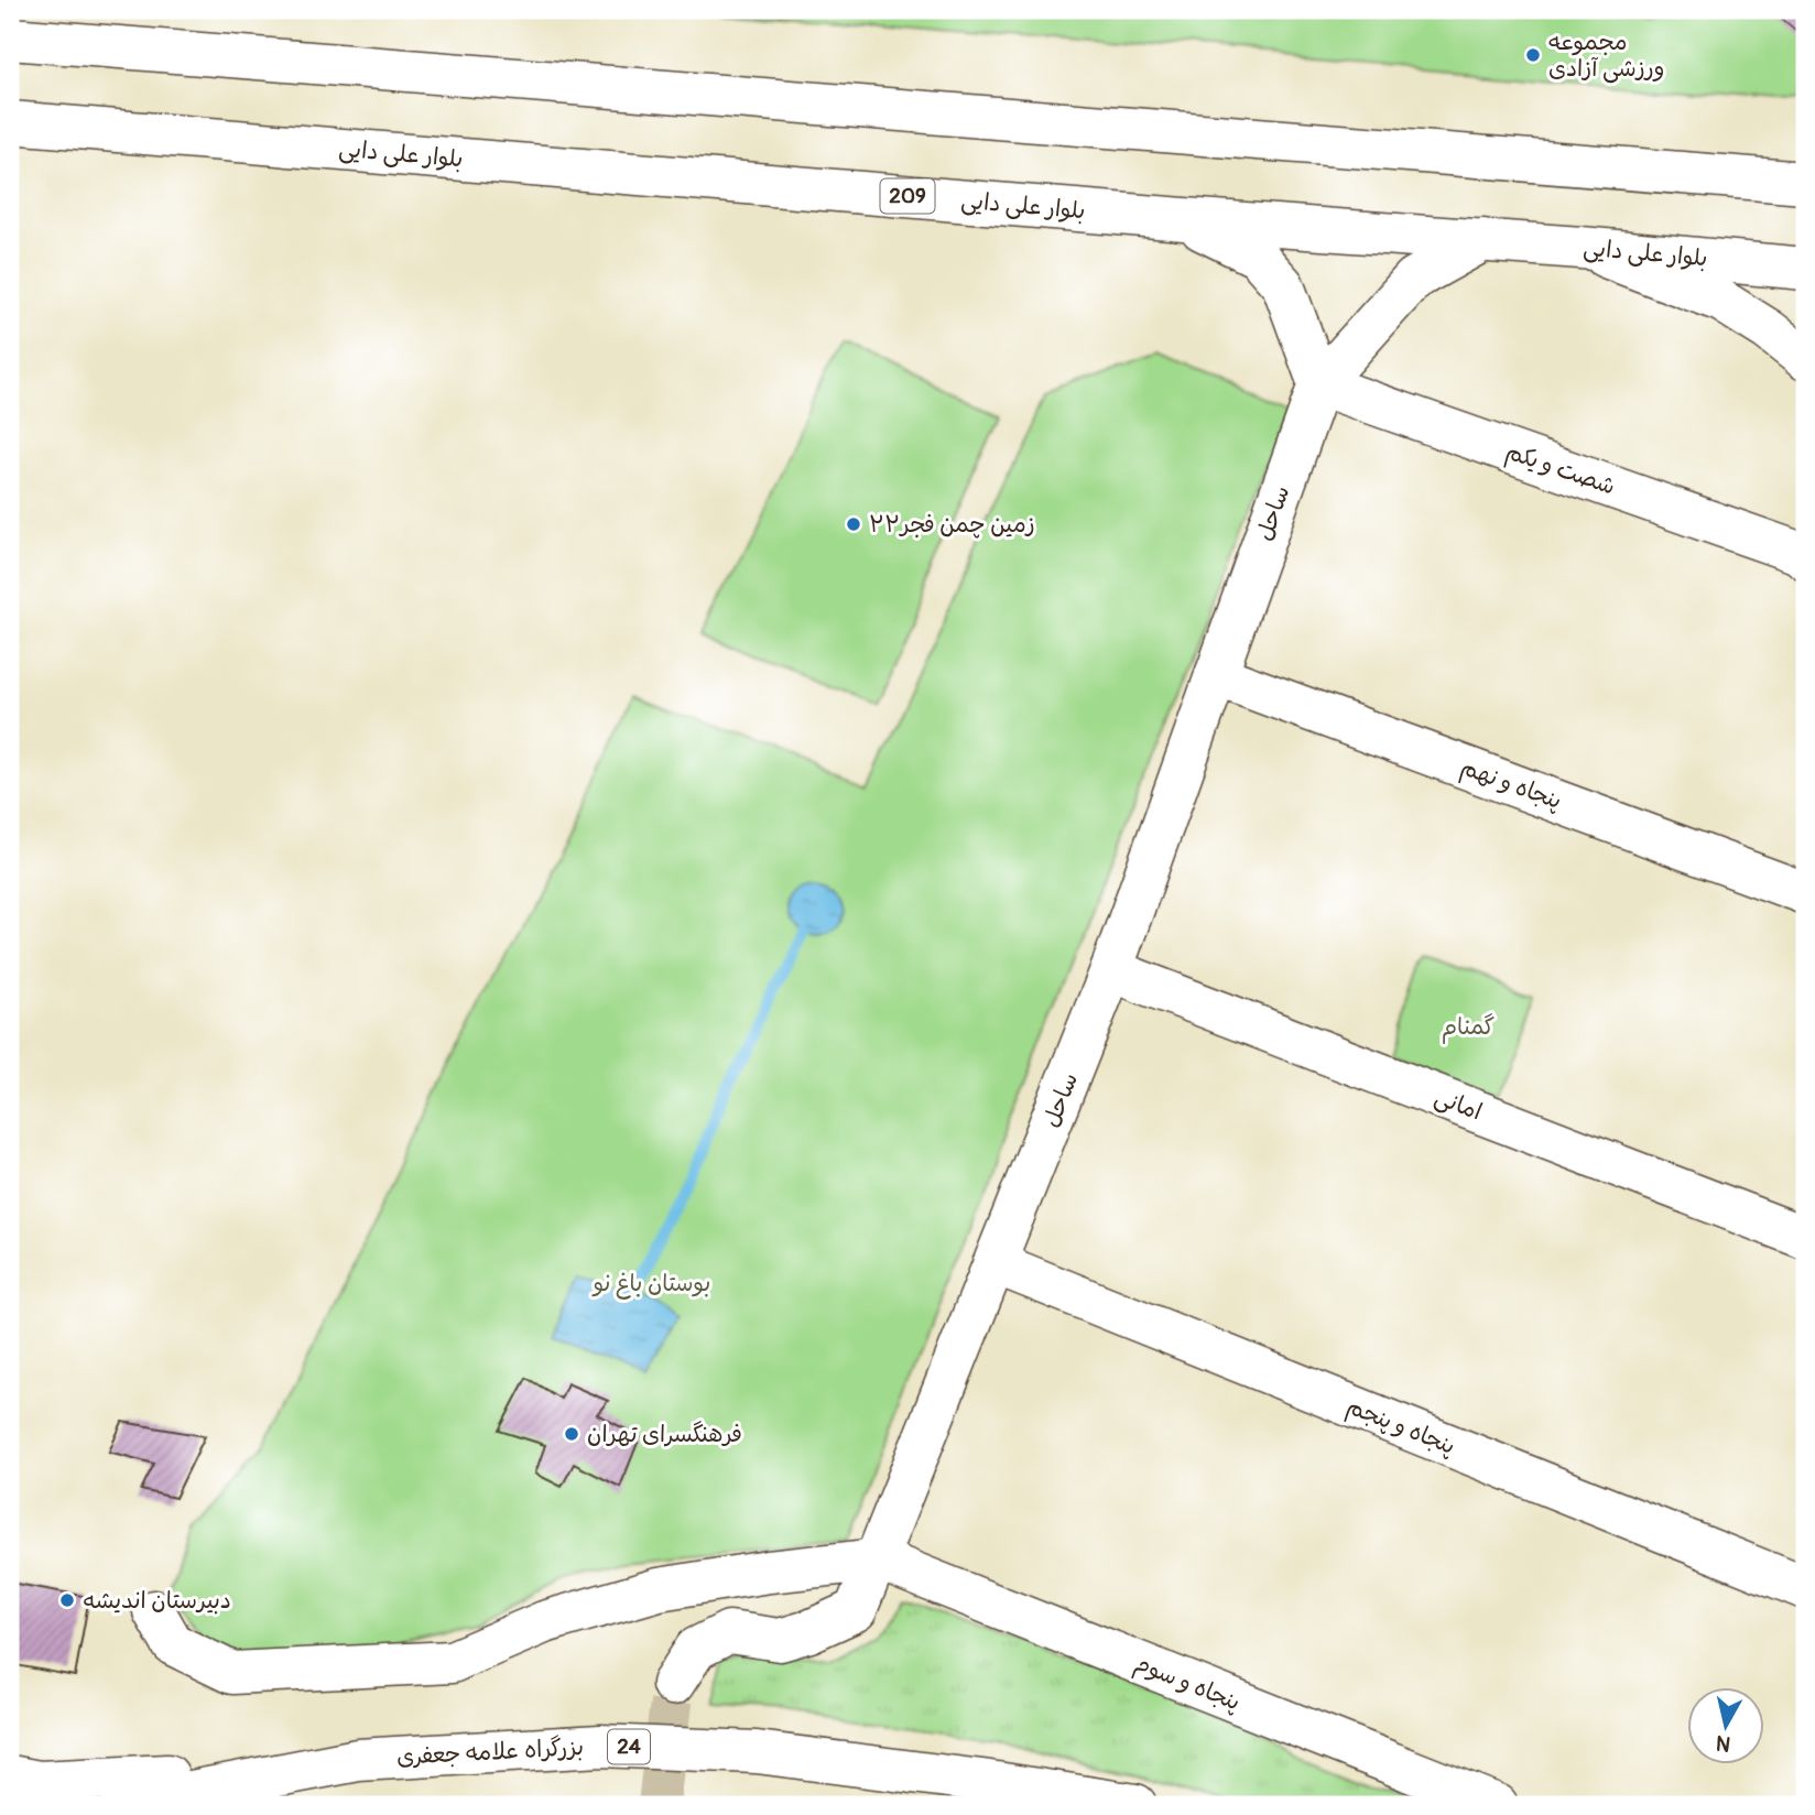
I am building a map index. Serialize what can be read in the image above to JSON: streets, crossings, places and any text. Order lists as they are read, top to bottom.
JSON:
{
  "streets": {
    "main road": [
      "بلوار علی دایی",
      "209",
      "شصت و یکم",
      "ساحل",
      "پنجاه و نهم",
      "امانی",
      "پنجاه و پنجم",
      "پنجاه و سوم",
      "24",
      "بزرگراه علامه جعفری"
    ]
  },
  "crossings": [
    ["شصت و یکم", "ساحل"],
    ["ساحل", "پنجاه و نهم"],
    ["ساحل", "امانی"],
    ["ساحل", "پنجاه و پنجم"],
    ["ساحل", "پنجاه و سوم"]
  ],
  "parks": ["گمنام", "بوستان باغ نو"],
  "places": [
    "مجموعه ورزشی آزادی",
    "زمین چمن فجر۲۲",
    "فرهنگسرای تهران",
    "دبیرستان اندیشه"
  ],
  "north": "bottom"
}
